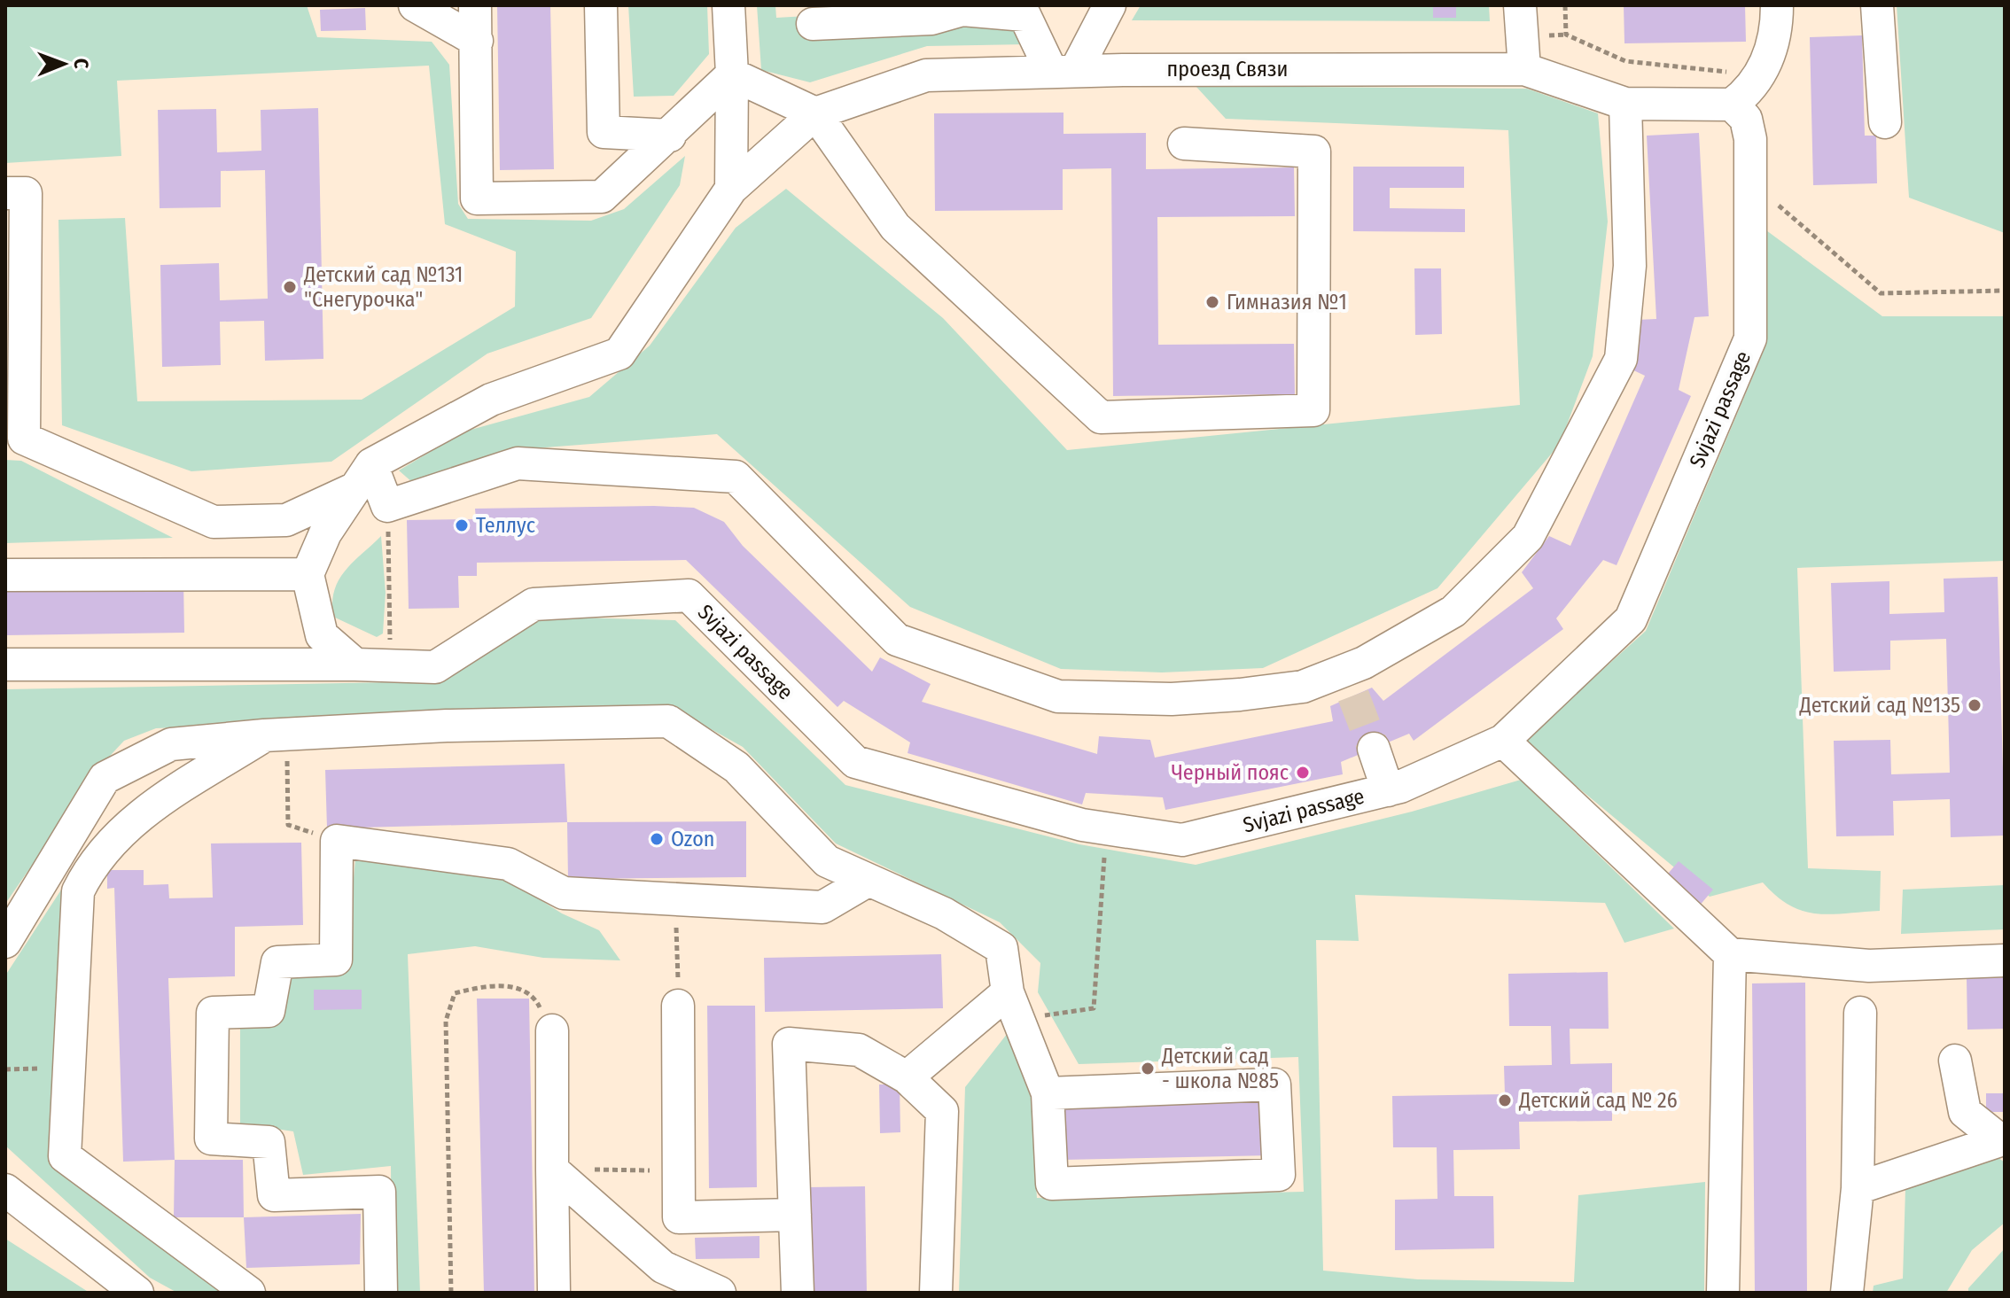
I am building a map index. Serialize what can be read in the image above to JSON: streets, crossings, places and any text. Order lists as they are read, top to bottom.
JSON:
{
  "streets": {
    "street": ["проезд Связи", "Svjazi passage"]
  },
  "crossings": [
    ["проезд Связи", "Svjazi passage"]
  ],
  "places": [
    "Детский сад №131 \"Снегурочка\"",
    "Гимназия №1",
    "Теллус",
    "Детский сад №135",
    "Черный пояс",
    "Ozon",
    "Детский сад - школа №85",
    "Детский сад № 26"
  ],
  "north": "right"
}
